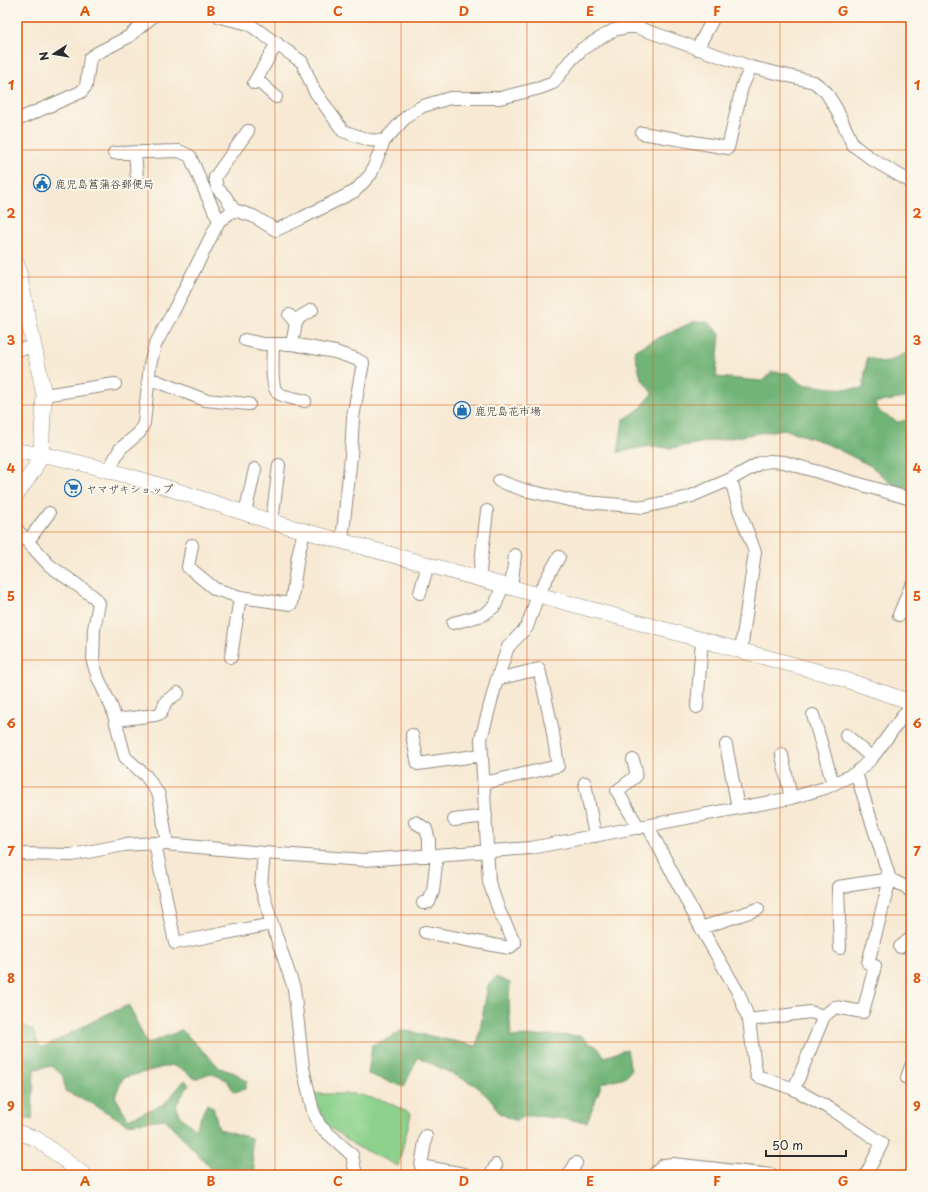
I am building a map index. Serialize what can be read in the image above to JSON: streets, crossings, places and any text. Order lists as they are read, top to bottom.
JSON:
{
  "places": {
    "public building": ["鹿児島菖蒲谷郵便局"],
    "shop": ["鹿児島花市場"],
    "supermarket": ["ヤマザキショップ"]
  },
  "scale_bar": "50 m",
  "north": "left",
  "grid": {
    "columns": [
      "A",
      "B",
      "C",
      "D",
      "E",
      "F",
      "G"
    ],
    "rows": [
      "1",
      "2",
      "3",
      "4",
      "5",
      "6",
      "7",
      "8",
      "9"
    ]
  }
}
